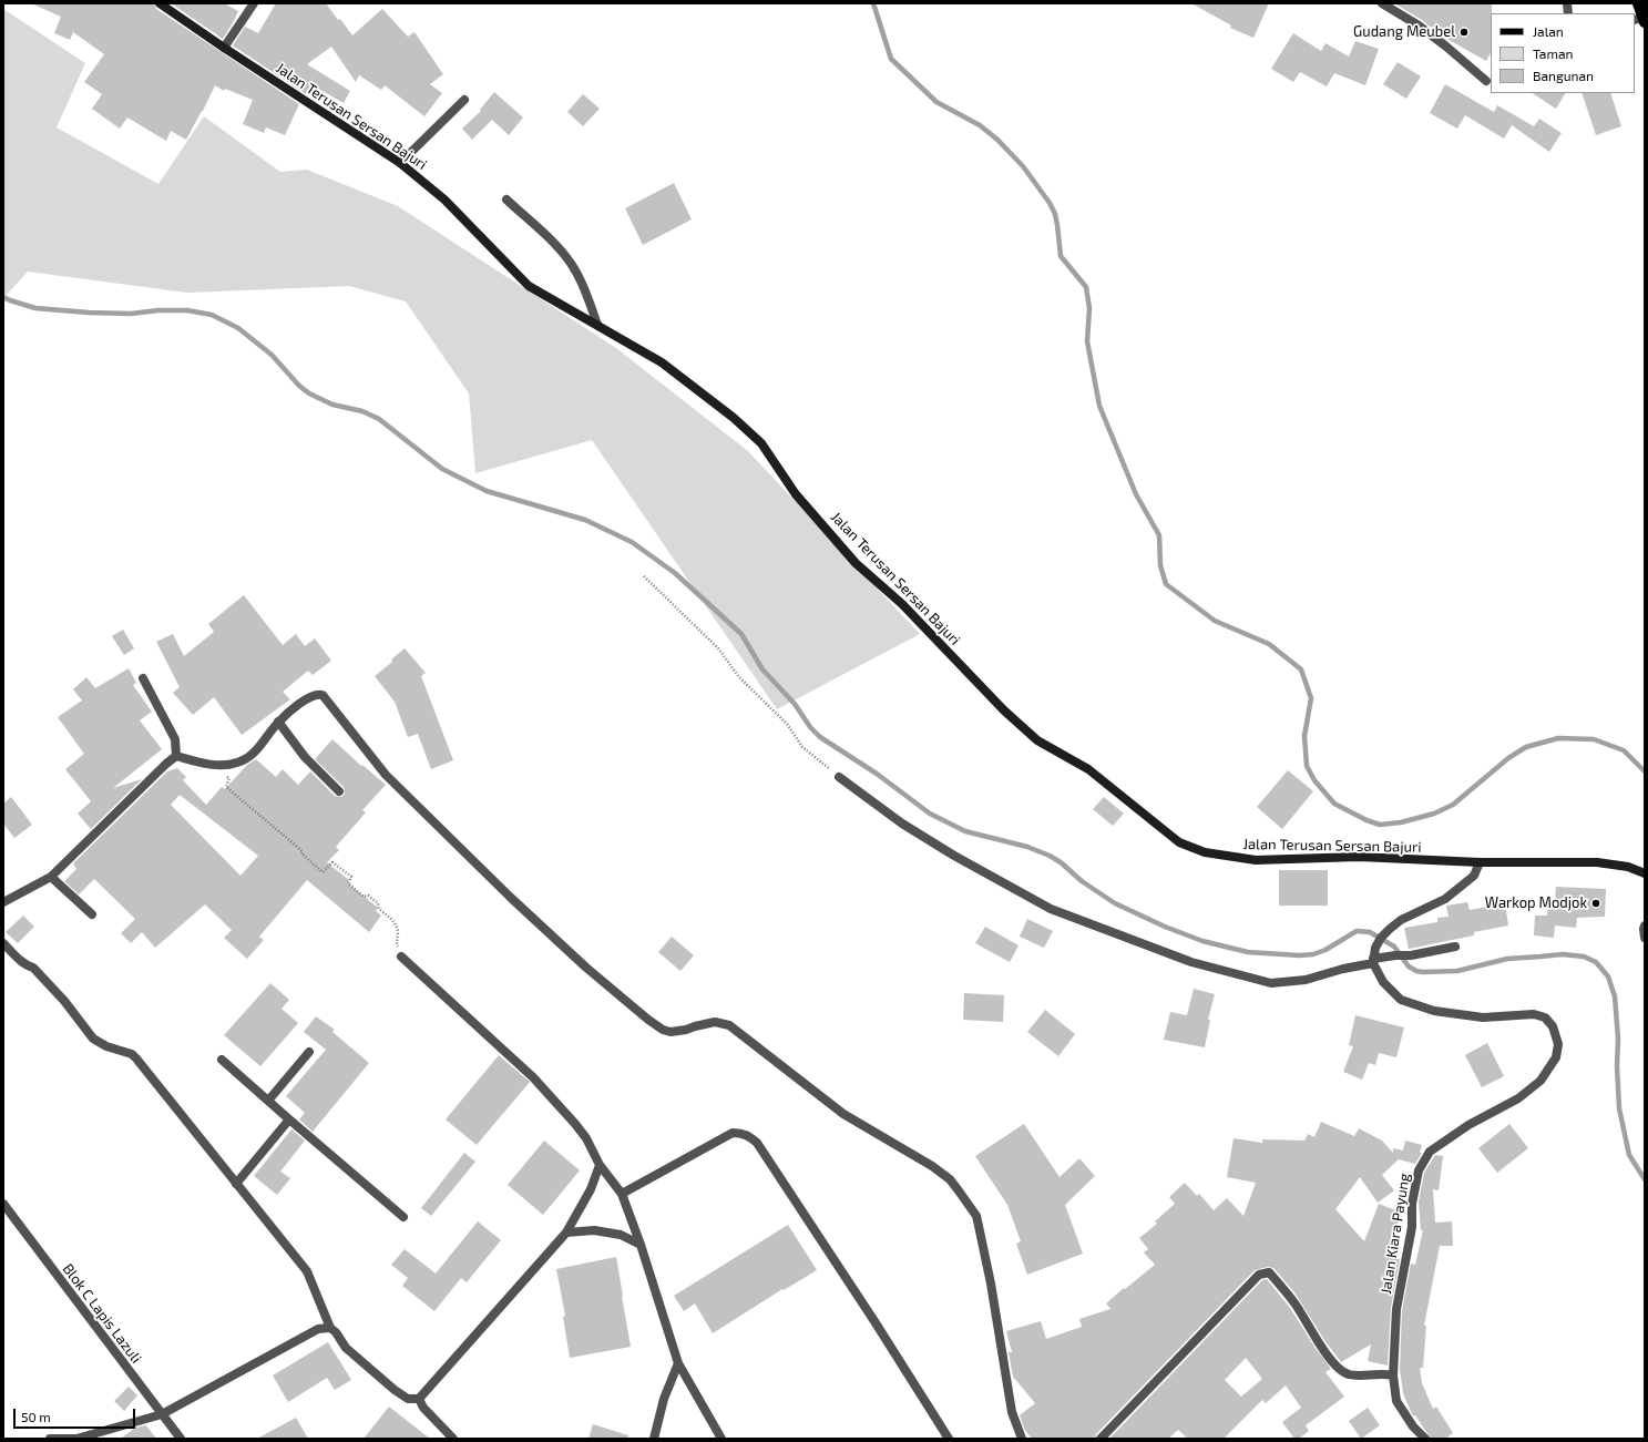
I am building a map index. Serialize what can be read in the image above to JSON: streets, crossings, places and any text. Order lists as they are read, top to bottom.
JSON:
{
  "streets": {
    "main road": ["Jalan Terusan Sersan Bajuri"],
    "street": ["Jalan Kiara Payung", "Blok C Lapis Lazuli"]
  },
  "places": ["Gudang Meubel", "Warkop Modjok"],
  "legend": ["Jalan", "Taman", "Bangunan"],
  "scale_bar": "50 m"
}
